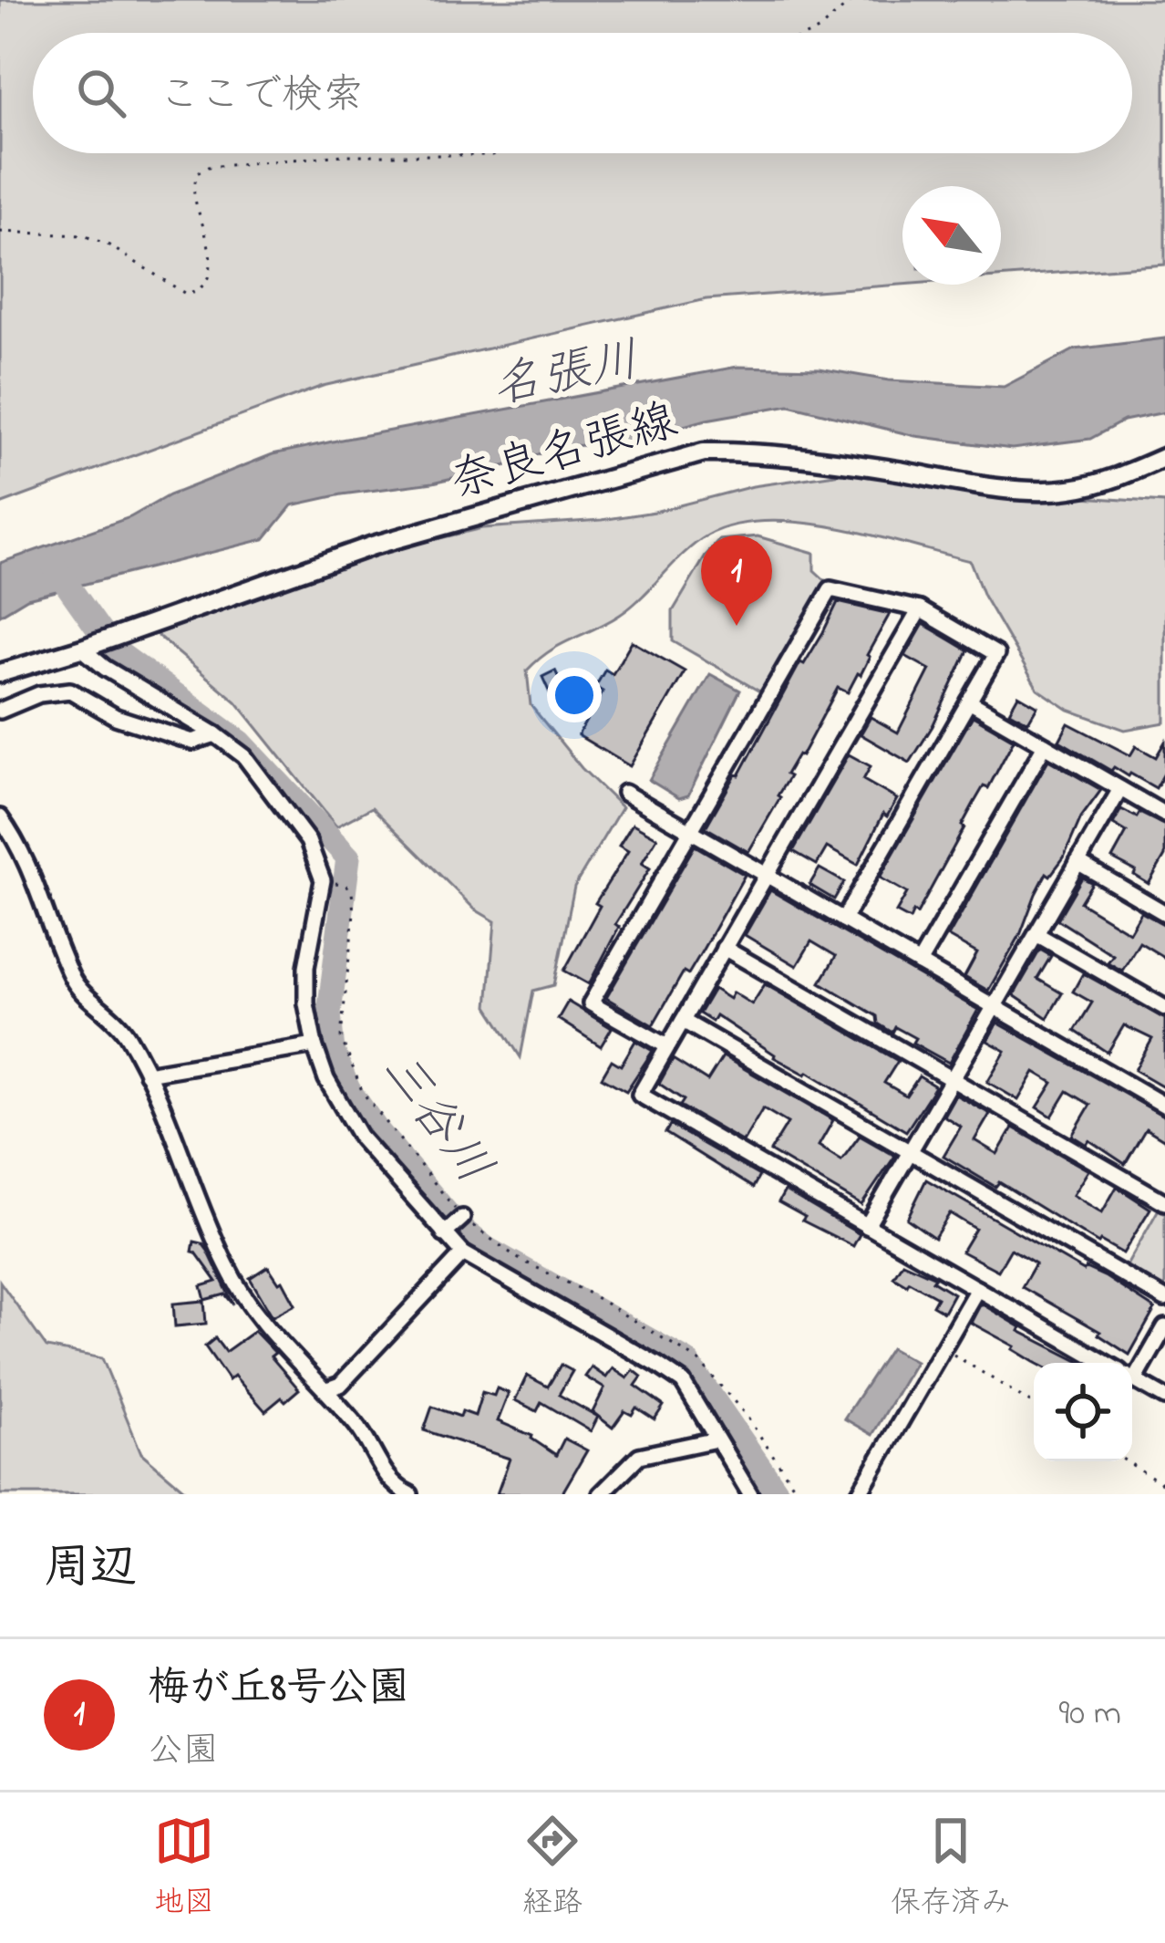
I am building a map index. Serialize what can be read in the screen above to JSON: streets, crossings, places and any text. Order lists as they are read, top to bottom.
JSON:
{
  "streets": {
    "main road": ["奈良名張線"]
  },
  "water": ["名張川", "三谷川"],
  "north": "top left",
  "page": {
    "search": "ここで検索",
    "pins": "1",
    "heading": "周辺",
    "list": [
      {
        "mark": "1",
        "name": "梅が丘8号公園",
        "note": "公園",
        "value": "90 m"
      }
    ],
    "nav": ["地図", "経路", "保存済み"]
  }
}
